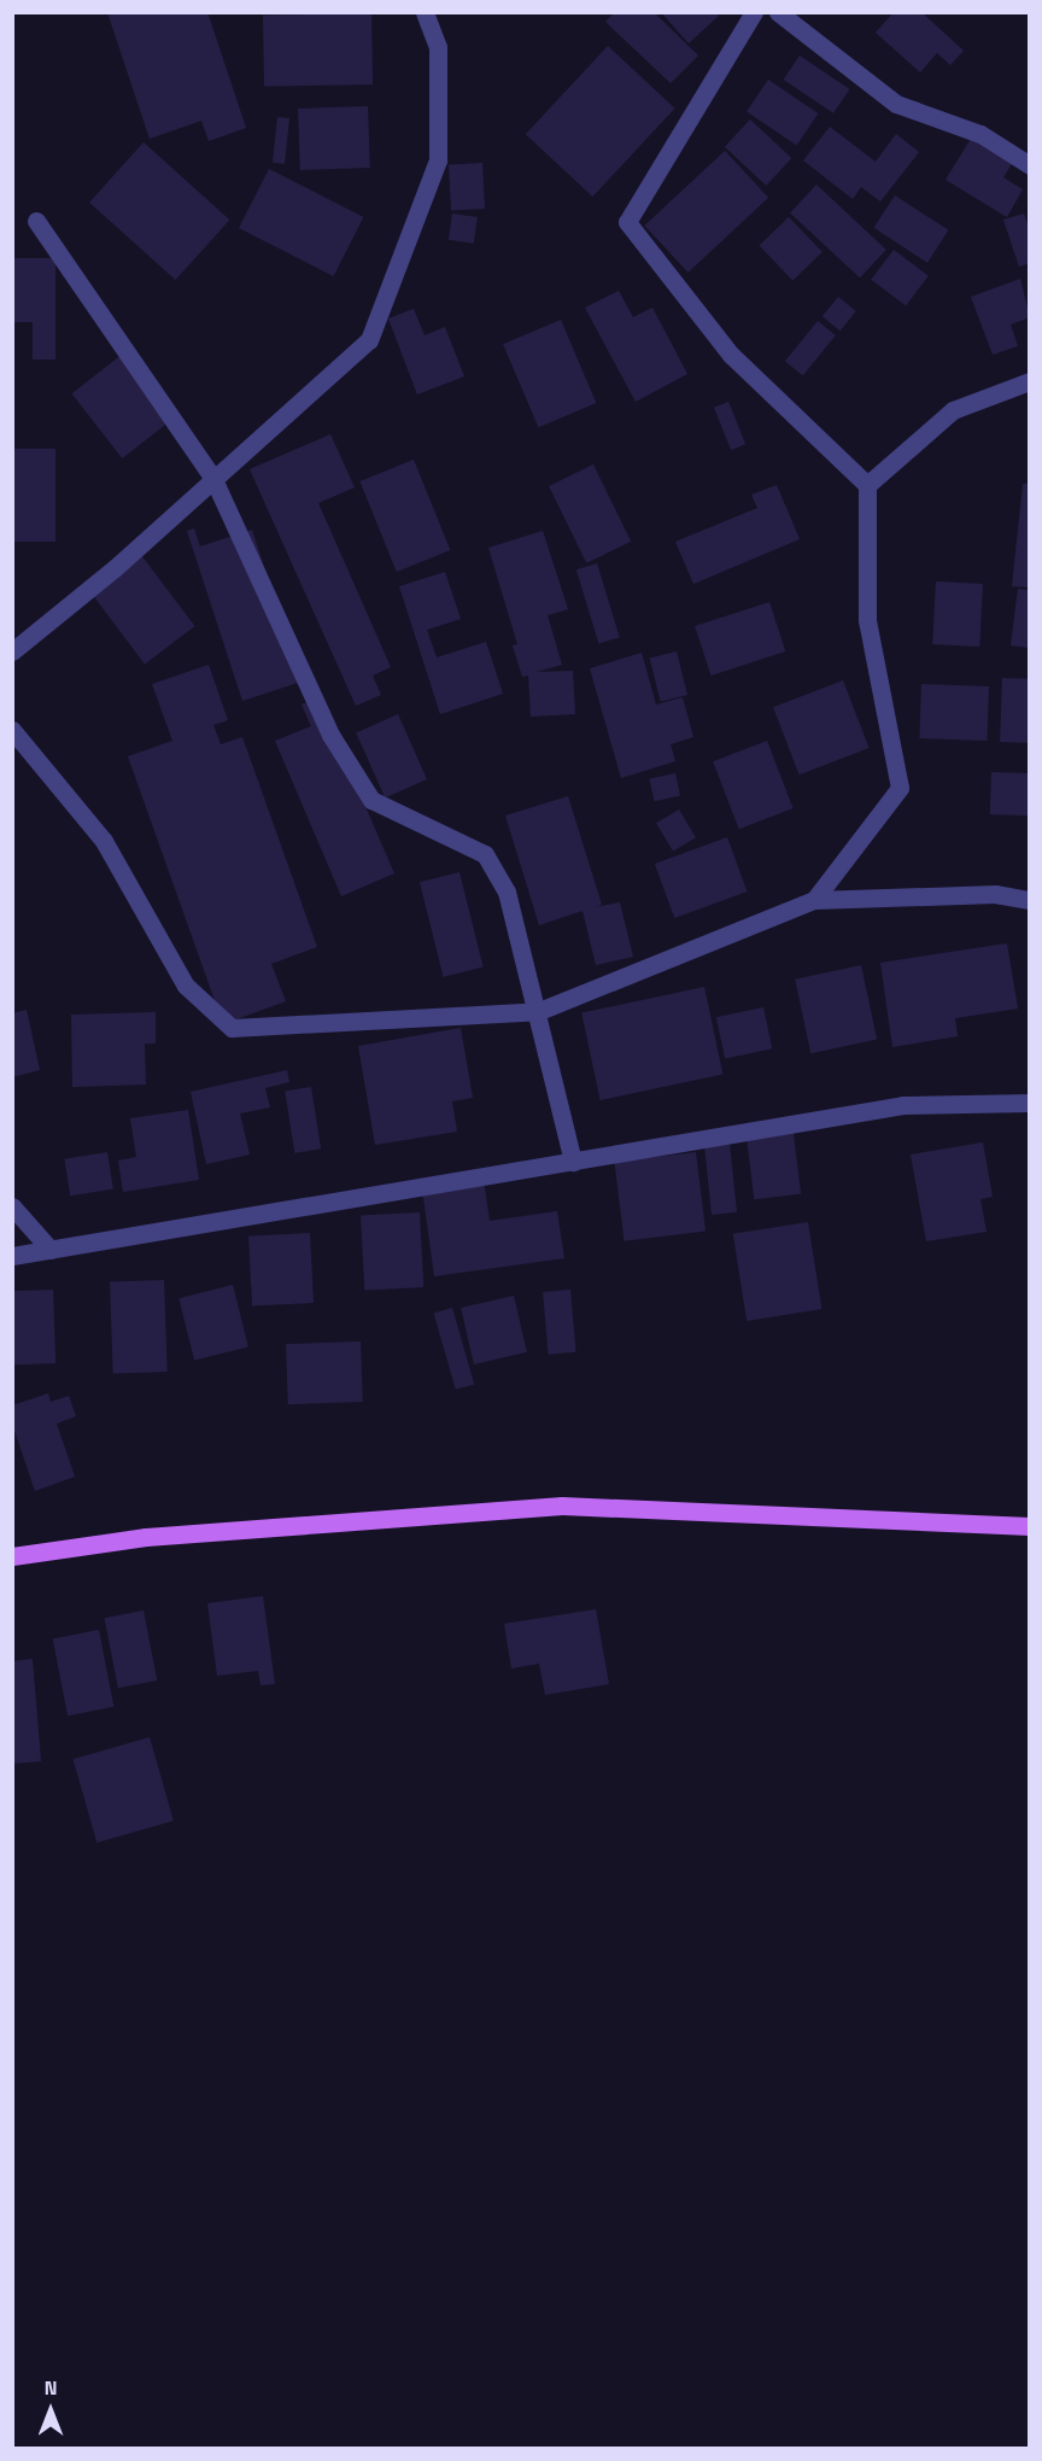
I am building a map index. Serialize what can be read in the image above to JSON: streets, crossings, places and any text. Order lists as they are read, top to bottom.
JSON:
{
  "north": "top"
}
